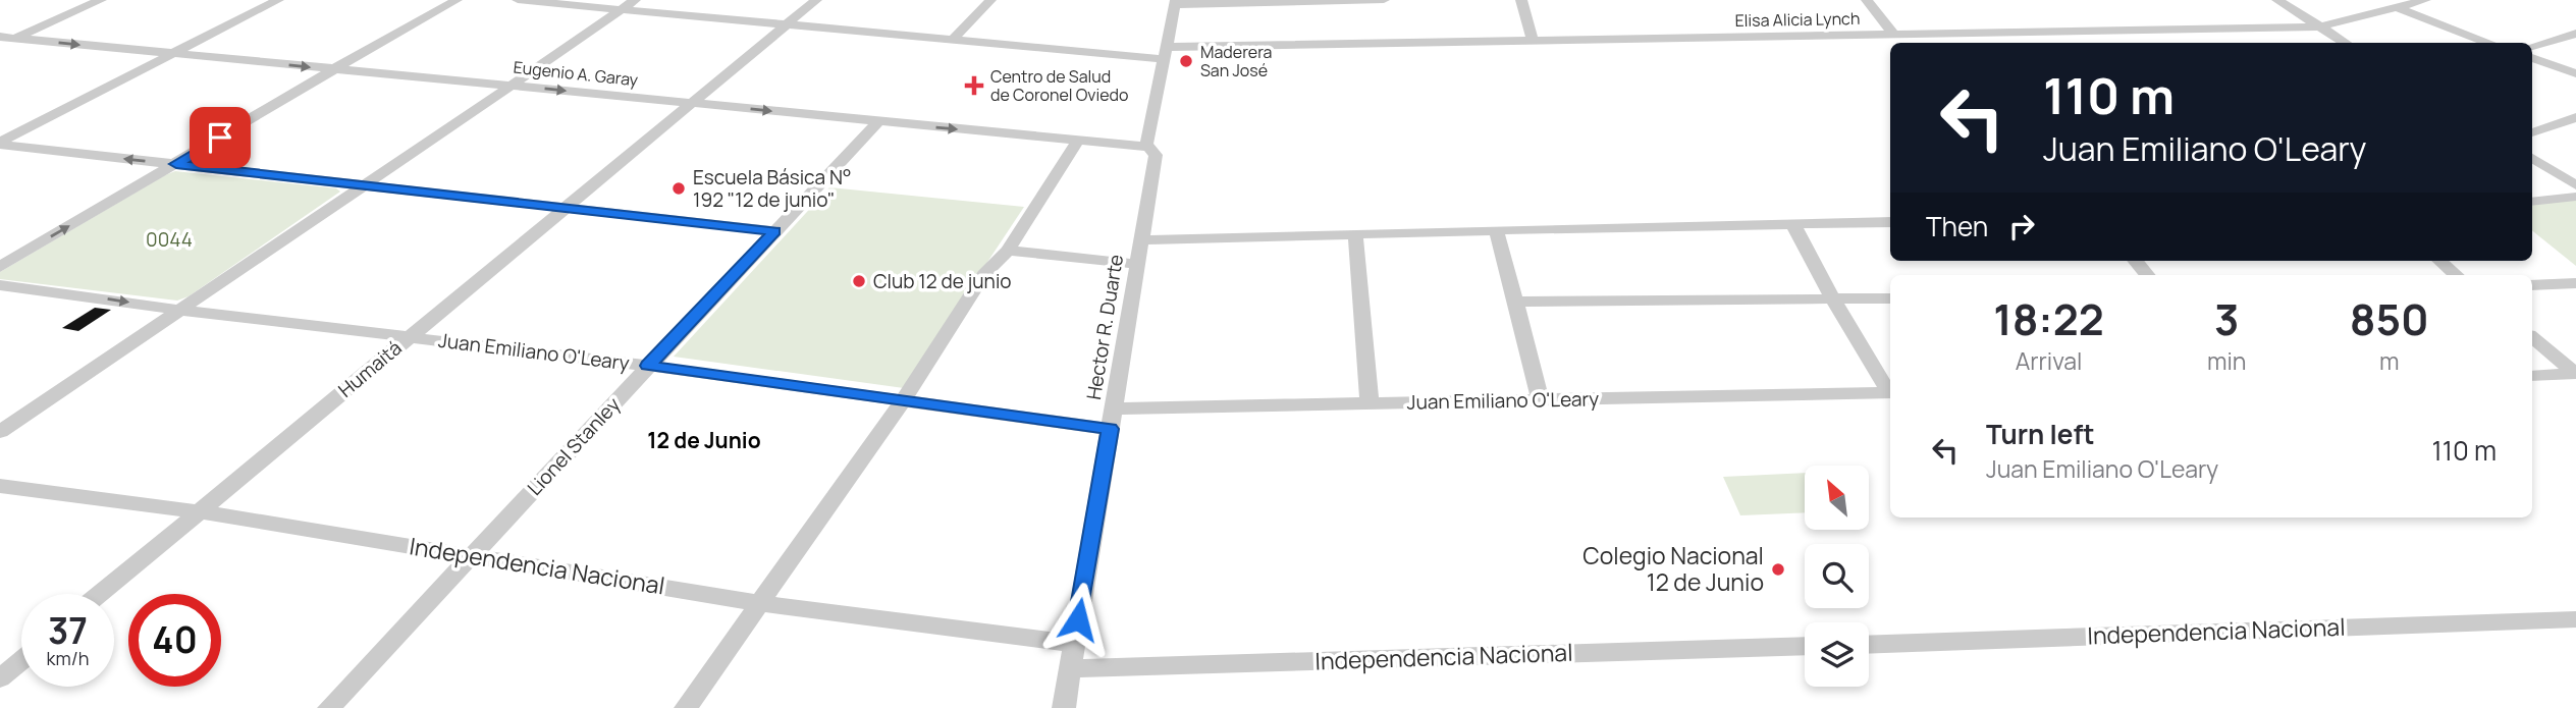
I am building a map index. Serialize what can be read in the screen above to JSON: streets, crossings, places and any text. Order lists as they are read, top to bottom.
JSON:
{
  "streets": {
    "street": [
      "Elisa Alicia Lynch",
      "Eugenio A. Garay",
      "Hector R. Duarte",
      "Juan Emiliano O'Leary",
      "Humaitá",
      "Lionel Stanley",
      "Independencia Nacional"
    ]
  },
  "crossings": [
    ["Elisa Alicia Lynch", "Hector R. Duarte"],
    ["Elisa Alicia Lynch", "Humaitá"],
    ["Eugenio A. Garay", "Hector R. Duarte"],
    ["Eugenio A. Garay", "Humaitá"],
    ["Eugenio A. Garay", "Lionel Stanley"],
    ["Hector R. Duarte", "Juan Emiliano O'Leary"],
    ["Hector R. Duarte", "Independencia Nacional"],
    ["Juan Emiliano O'Leary", "Humaitá"],
    ["Juan Emiliano O'Leary", "Lionel Stanley"],
    ["Humaitá", "Independencia Nacional"],
    ["Lionel Stanley", "Independencia Nacional"]
  ],
  "districts": ["12 de Junio"],
  "parks": ["0044"],
  "places": {
    "other": [
      "Maderera San José",
      "Escuela Básica N° 192 \"12 de junio\"",
      "Club 12 de junio",
      "Colegio Nacional 12 de Junio"
    ],
    "health": ["Centro de Salud de Coronel Oviedo"]
  },
  "north": "top left",
  "page": {
    "turn": ["110 m", "Juan Emiliano O'Leary"],
    "then": "Then",
    "eta": [
      "18:22",
      "Arrival",
      "3",
      "min",
      "850",
      "m"
    ],
    "list": [
      {
        "name": "Turn left",
        "note": "Juan Emiliano O'Leary",
        "value": "110 m"
      }
    ],
    "speed": "37 km/h",
    "limit": "40"
  }
}
